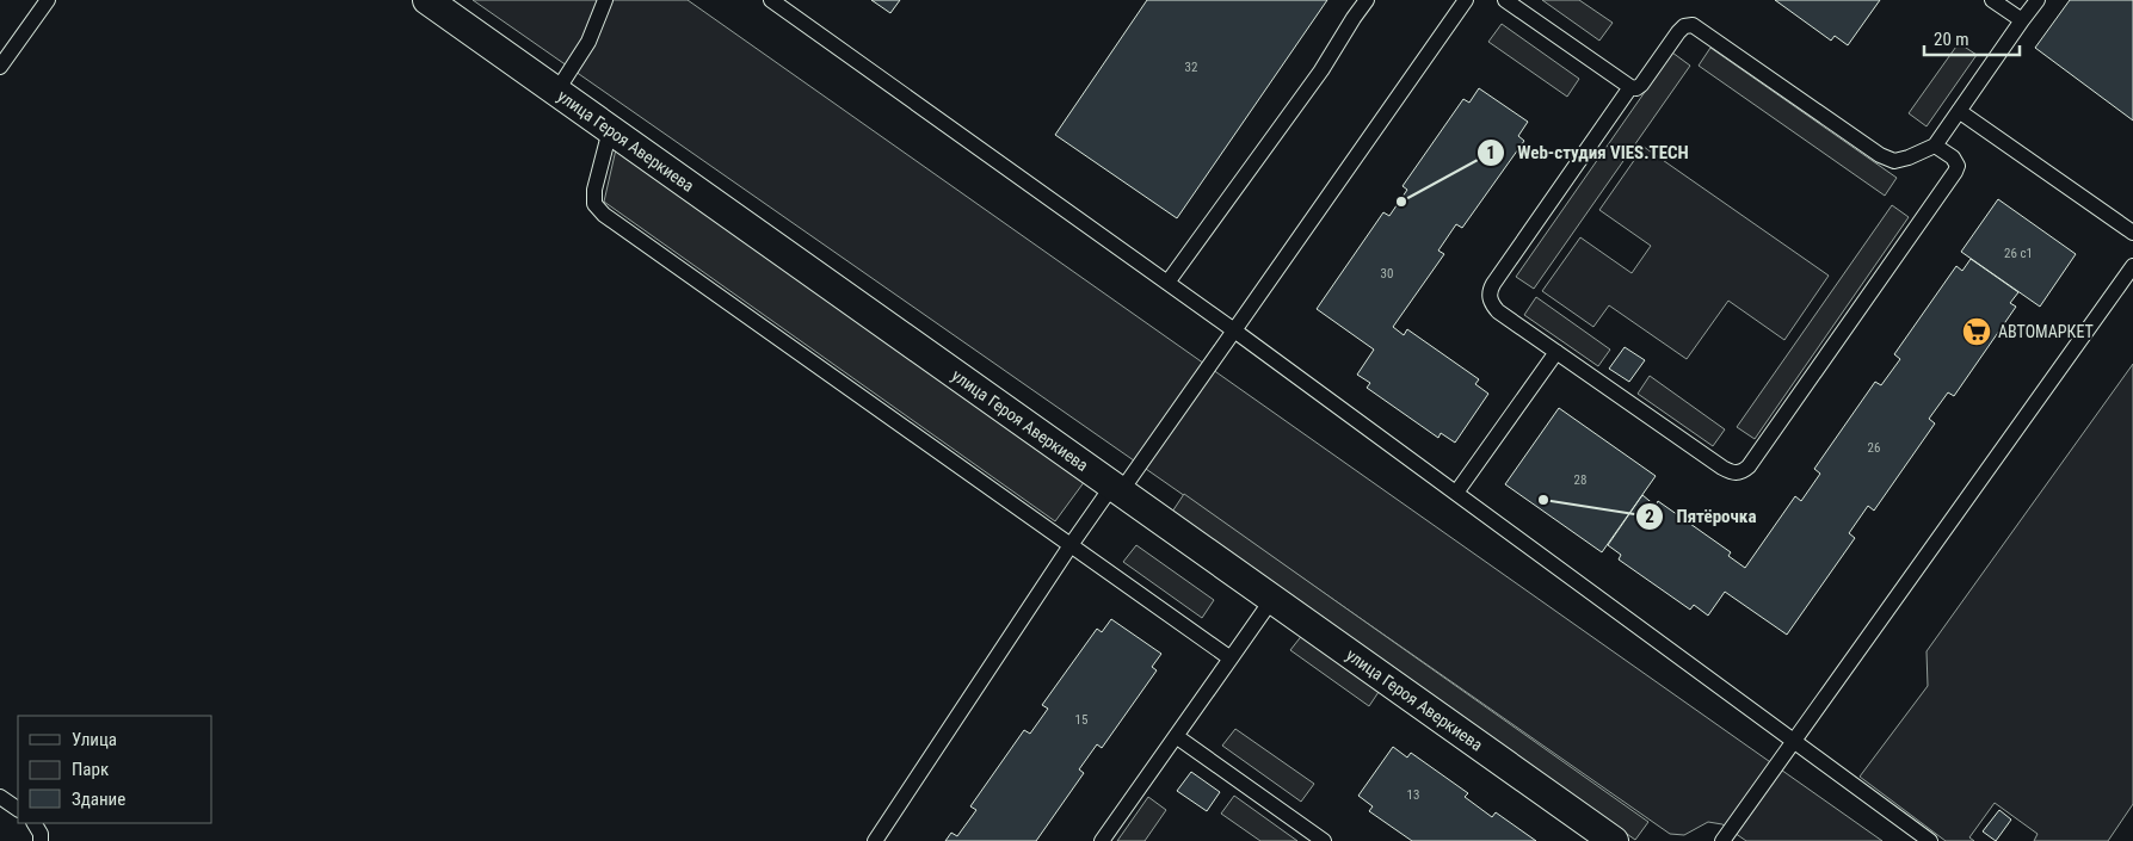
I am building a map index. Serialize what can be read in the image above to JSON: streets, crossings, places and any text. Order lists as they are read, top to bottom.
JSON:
{
  "streets": {
    "street": ["улица Героя Аверкиева"]
  },
  "places": {
    "other": ["Web-студия VIES.TECH", "Пятёрочка"],
    "supermarket": ["АВТОМАРКЕТ"]
  },
  "house_numbers": [
    "32",
    "26 с1",
    "30",
    "26",
    "28",
    "15",
    "13"
  ],
  "legend": ["Улица", "Парк", "Здание"],
  "scale_bar": "20 m"
}
